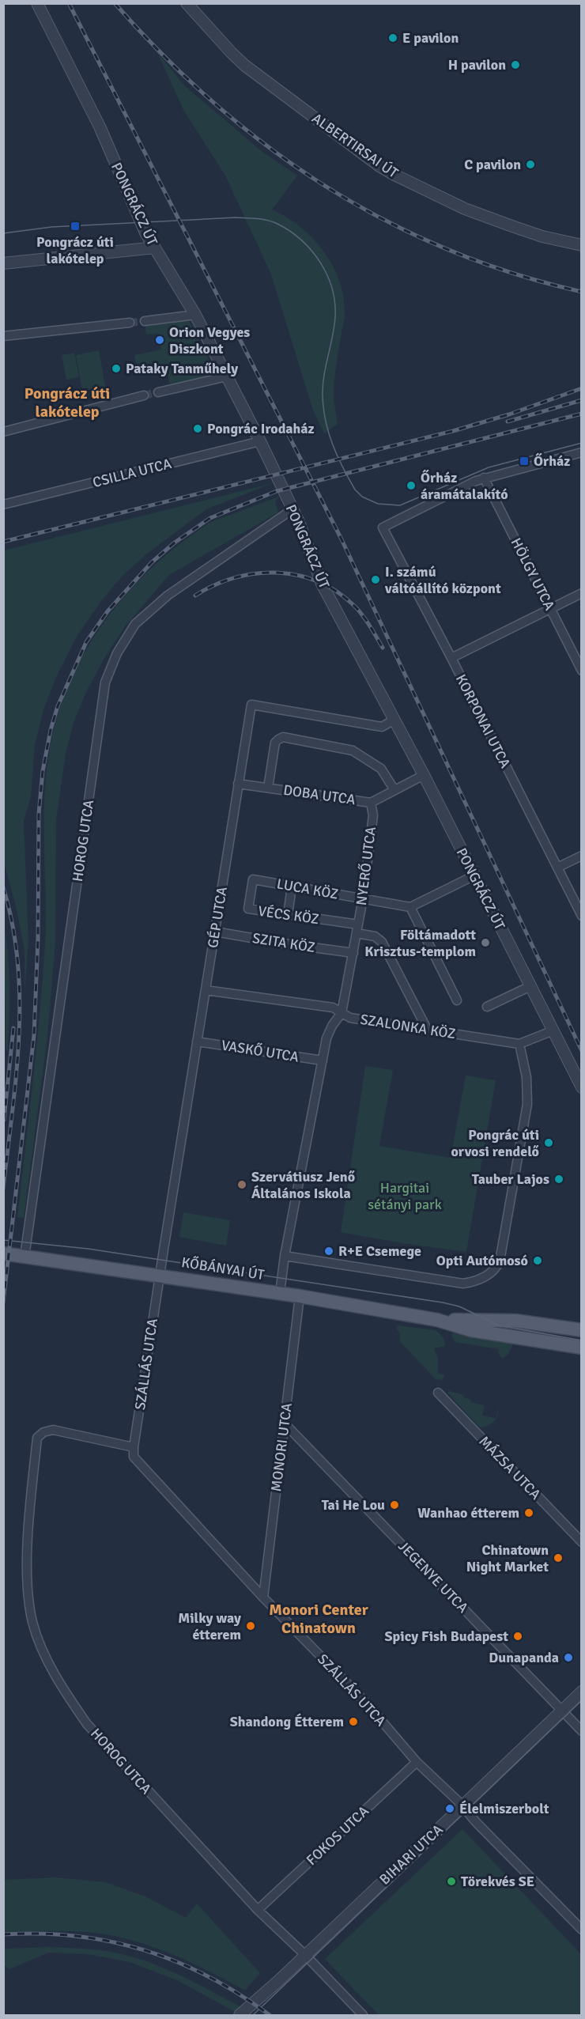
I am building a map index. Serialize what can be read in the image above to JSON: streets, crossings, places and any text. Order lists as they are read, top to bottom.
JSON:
{
  "streets": {
    "main road": ["KŐBÁNYAI ÚT"],
    "street": [
      "ALBERTIRSAI ÚT",
      "PONGRÁCZ ÚT",
      "CSILLA UTCA",
      "HÖLGY UTCA",
      "KORPONAI UTCA",
      "DOBA UTCA",
      "HOROG UTCA",
      "NYERŐ UTCA",
      "LUCA KÖZ",
      "VÉCS KÖZ",
      "GÉP UTCA",
      "SZITA KÖZ",
      "SZALONKA KÖZ",
      "VASKŐ UTCA",
      "SZÁLLÁS UTCA",
      "MONORI UTCA",
      "MÁZSA UTCA",
      "JEGENYE UTCA",
      "FOKOS UTCA",
      "BIHARI UTCA"
    ]
  },
  "crossings": [
    ["PONGRÁCZ ÚT", "CSILLA UTCA"],
    ["PONGRÁCZ ÚT", "DOBA UTCA"],
    ["PONGRÁCZ ÚT", "HOROG UTCA"],
    ["PONGRÁCZ ÚT", "GÉP UTCA"],
    ["PONGRÁCZ ÚT", "SZALONKA KÖZ"],
    ["HÖLGY UTCA", "KORPONAI UTCA"],
    ["DOBA UTCA", "NYERŐ UTCA"],
    ["DOBA UTCA", "GÉP UTCA"],
    ["HOROG UTCA", "KŐBÁNYAI ÚT"],
    ["HOROG UTCA", "SZÁLLÁS UTCA"],
    ["HOROG UTCA", "FOKOS UTCA"],
    ["HOROG UTCA", "BIHARI UTCA"],
    ["NYERŐ UTCA", "LUCA KÖZ"],
    ["NYERŐ UTCA", "VÉCS KÖZ"],
    ["NYERŐ UTCA", "SZITA KÖZ"],
    ["NYERŐ UTCA", "SZALONKA KÖZ"],
    ["LUCA KÖZ", "VÉCS KÖZ"],
    ["VÉCS KÖZ", "SZALONKA KÖZ"],
    ["GÉP UTCA", "SZITA KÖZ"],
    ["GÉP UTCA", "SZALONKA KÖZ"],
    ["GÉP UTCA", "VASKŐ UTCA"],
    ["GÉP UTCA", "KŐBÁNYAI ÚT"],
    ["GÉP UTCA", "SZÁLLÁS UTCA"],
    ["KŐBÁNYAI ÚT", "SZÁLLÁS UTCA"],
    ["KŐBÁNYAI ÚT", "MONORI UTCA"],
    ["SZÁLLÁS UTCA", "MONORI UTCA"],
    ["SZÁLLÁS UTCA", "FOKOS UTCA"],
    ["SZÁLLÁS UTCA", "BIHARI UTCA"],
    ["MONORI UTCA", "JEGENYE UTCA"],
    ["JEGENYE UTCA", "BIHARI UTCA"]
  ],
  "districts": ["Pongrácz úti lakótelep", "Monori Center Chinatown"],
  "parks": ["Hargitai sétányi park"],
  "places": {
    "other": [
      "E pavilon",
      "H pavilon",
      "C pavilon",
      "Orion Vegyes Diszkont",
      "Pataky Tanműhely",
      "Pongrác Irodaház",
      "Őrház áramátalakító",
      "I. számú váltóállító központ",
      "Föltámadott Krisztus-templom",
      "Pongrác úti orvosi rendelő",
      "Tauber Lajos",
      "Szervátiusz Jenő Általános Iskola",
      "R+E Csemege",
      "Opti Autómosó",
      "Tai He Lou",
      "Wanhao étterem",
      "Chinatown Night Market",
      "Milky way étterem",
      "Spicy Fish Budapest",
      "Dunapanda",
      "Shandong Étterem",
      "Élelmiszerbolt",
      "Törekvés SE"
    ],
    "transit": ["Pongrácz úti lakótelep", "Őrház"]
  }
}
